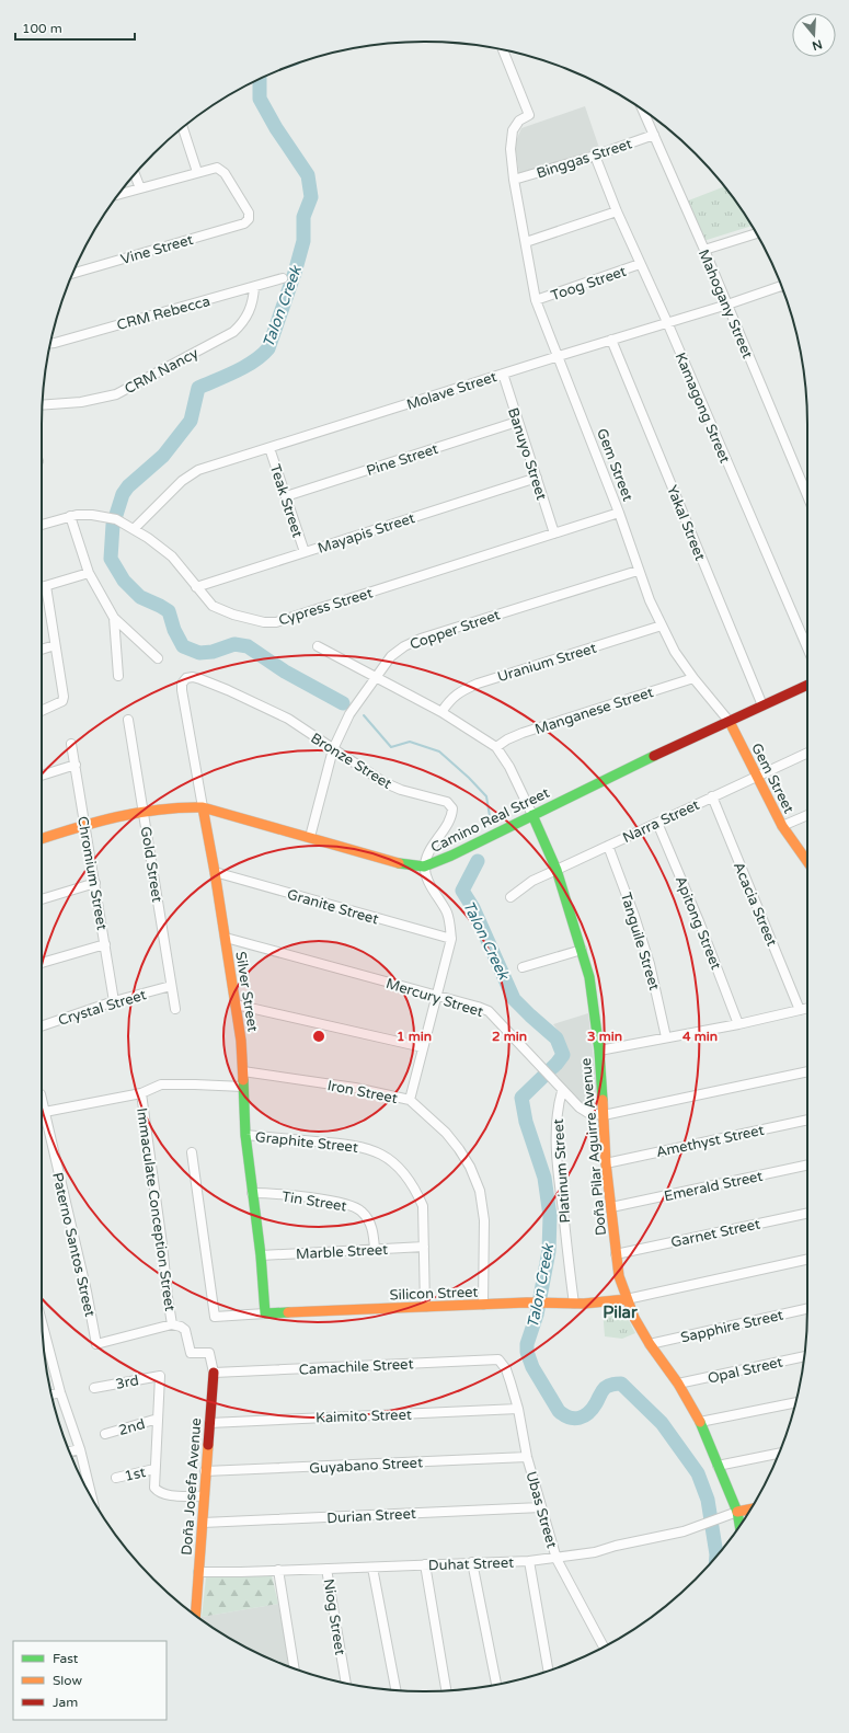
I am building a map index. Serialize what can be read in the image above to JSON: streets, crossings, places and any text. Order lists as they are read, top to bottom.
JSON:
{
  "streets": {
    "street": [
      "Binggas Street",
      "Vine Street",
      "Toog Street",
      "Mahogany Street",
      "CRM Rebecca",
      "CRM Nancy",
      "Molave Street",
      "Kamagong Street",
      "Banuyo Street",
      "Pine Street",
      "Gem Street",
      "Teak Street",
      "Yakal Street",
      "Mayapis Street",
      "Cypress Street",
      "Copper Street",
      "Uranium Street",
      "Manganese Street",
      "Bronze Street",
      "Camino Real Street",
      "Narra Street",
      "Gold Street",
      "Chromium Street",
      "Acacia Street",
      "Granite Street",
      "Apitong Street",
      "Tanguile Street",
      "Silver Street",
      "Mercury Street",
      "Crystal Street",
      "Iron Street",
      "Amethyst Street",
      "Graphite Street",
      "Doña Pilar Aguirre Avenue",
      "Platinum Street",
      "Emerald Street",
      "Tin Street",
      "Immaculate Conception Street",
      "Garnet Street",
      "Paterno Santos Street",
      "Marble Street",
      "Silicon Street",
      "Sapphire Street",
      "Camachile Street",
      "Opal Street",
      "3rd",
      "Kaimito Street",
      "2nd",
      "Guyabano Street",
      "1st",
      "Doña Josefa Avenue",
      "Ubas Street",
      "Durian Street",
      "Duhat Street",
      "Niog Street"
    ]
  },
  "crossings": [
    ["Binggas Street", "Mahogany Street"],
    ["Binggas Street", "Kamagong Street"],
    ["Binggas Street", "Gem Street"],
    ["Toog Street", "Kamagong Street"],
    ["Toog Street", "Gem Street"],
    ["Mahogany Street", "Molave Street"],
    ["CRM Rebecca", "CRM Nancy"],
    ["Molave Street", "Kamagong Street"],
    ["Molave Street", "Banuyo Street"],
    ["Molave Street", "Gem Street"],
    ["Molave Street", "Teak Street"],
    ["Molave Street", "Yakal Street"],
    ["Molave Street", "Cypress Street"],
    ["Banuyo Street", "Pine Street"],
    ["Banuyo Street", "Mayapis Street"],
    ["Banuyo Street", "Cypress Street"],
    ["Pine Street", "Teak Street"],
    ["Gem Street", "Cypress Street"],
    ["Gem Street", "Copper Street"],
    ["Gem Street", "Uranium Street"],
    ["Gem Street", "Manganese Street"],
    ["Gem Street", "Camino Real Street"],
    ["Gem Street", "Narra Street"],
    ["Teak Street", "Mayapis Street"],
    ["Yakal Street", "Camino Real Street"],
    ["Mayapis Street", "Cypress Street"],
    ["Copper Street", "Bronze Street"],
    ["Copper Street", "Camino Real Street"],
    ["Copper Street", "Doña Pilar Aguirre Avenue"],
    ["Uranium Street", "Doña Pilar Aguirre Avenue"],
    ["Manganese Street", "Doña Pilar Aguirre Avenue"],
    ["Bronze Street", "Camino Real Street"],
    ["Bronze Street", "Silver Street"],
    ["Camino Real Street", "Gold Street"],
    ["Camino Real Street", "Chromium Street"],
    ["Camino Real Street", "Silver Street"],
    ["Camino Real Street", "Doña Pilar Aguirre Avenue"],
    ["Narra Street", "Acacia Street"],
    ["Narra Street", "Apitong Street"],
    ["Narra Street", "Tanguile Street"],
    ["Narra Street", "Doña Pilar Aguirre Avenue"],
    ["Gold Street", "Crystal Street"],
    ["Chromium Street", "Crystal Street"],
    ["Granite Street", "Silver Street"],
    ["Silver Street", "Mercury Street"],
    ["Silver Street", "Iron Street"],
    ["Silver Street", "Graphite Street"],
    ["Silver Street", "Tin Street"],
    ["Silver Street", "Immaculate Conception Street"],
    ["Silver Street", "Marble Street"],
    ["Silver Street", "Silicon Street"],
    ["Mercury Street", "Doña Pilar Aguirre Avenue"],
    ["Mercury Street", "Platinum Street"],
    ["Iron Street", "Silicon Street"],
    ["Amethyst Street", "Doña Pilar Aguirre Avenue"],
    ["Graphite Street", "Marble Street"],
    ["Graphite Street", "Silicon Street"],
    ["Doña Pilar Aguirre Avenue", "Emerald Street"],
    ["Doña Pilar Aguirre Avenue", "Garnet Street"],
    ["Doña Pilar Aguirre Avenue", "Silicon Street"],
    ["Doña Pilar Aguirre Avenue", "Sapphire Street"],
    ["Doña Pilar Aguirre Avenue", "Opal Street"],
    ["Doña Pilar Aguirre Avenue", "Duhat Street"],
    ["Platinum Street", "Silicon Street"],
    ["Tin Street", "Marble Street"],
    ["Immaculate Conception Street", "Paterno Santos Street"],
    ["Immaculate Conception Street", "Doña Josefa Avenue"],
    ["Paterno Santos Street", "Doña Josefa Avenue"],
    ["Camachile Street", "Doña Josefa Avenue"],
    ["Camachile Street", "Ubas Street"],
    ["3rd", "2nd"],
    ["Kaimito Street", "Doña Josefa Avenue"],
    ["Kaimito Street", "Ubas Street"],
    ["Guyabano Street", "Doña Josefa Avenue"],
    ["Guyabano Street", "Ubas Street"],
    ["Doña Josefa Avenue", "Durian Street"],
    ["Doña Josefa Avenue", "Duhat Street"],
    ["Ubas Street", "Durian Street"],
    ["Ubas Street", "Duhat Street"],
    ["Duhat Street", "Niog Street"]
  ],
  "districts": ["Pilar"],
  "water": ["Talon Creek"],
  "legend": ["Fast", "Slow", "Jam"],
  "scale_bar": "100 m",
  "north": "bottom",
  "rings": [
    "1 min",
    "2 min",
    "3 min",
    "4 min"
  ]
}
